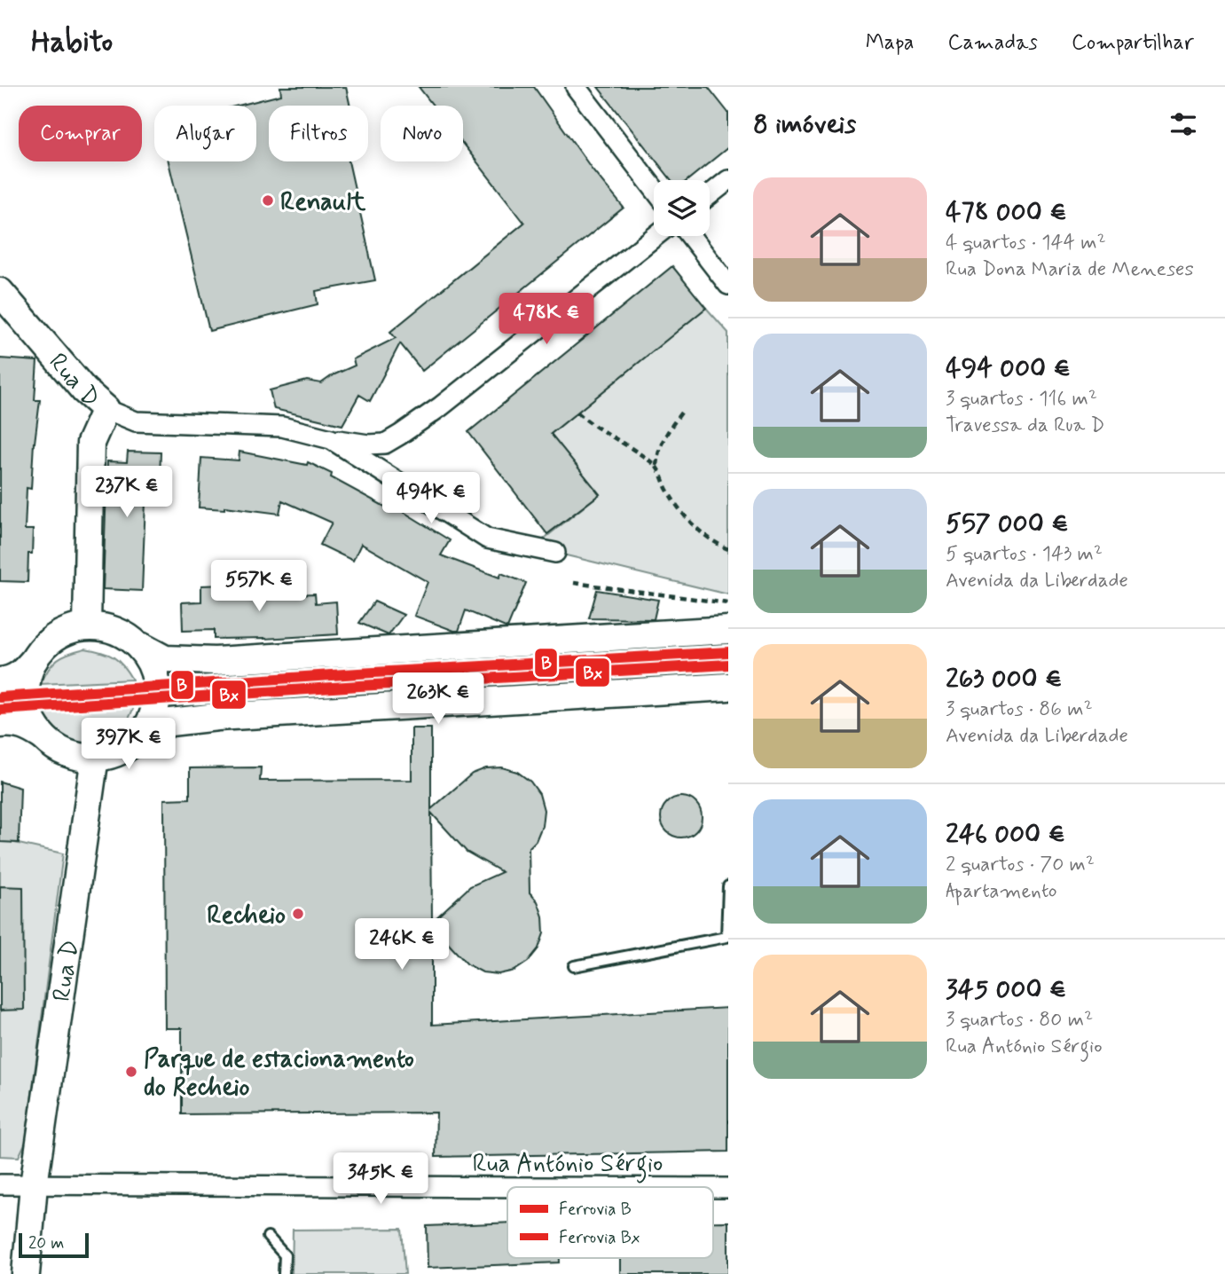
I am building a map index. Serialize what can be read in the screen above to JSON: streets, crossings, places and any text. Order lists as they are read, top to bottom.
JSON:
{
  "streets": {
    "street": ["Rua D", "Rua António Sérgio"]
  },
  "crossings": [
    ["Rua D", "Rua António Sérgio"]
  ],
  "places": ["Renault", "Recheio", "Parque de estacionamento do Recheio"],
  "lines": ["rail line B", "rail line Bx"],
  "legend": ["Ferrovia B", "Ferrovia Bx"],
  "scale_bar": "20 m",
  "page": {
    "header": "Habito",
    "nav": ["Mapa", "Camadas", "Compartilhar"],
    "heading": "8 imóveis",
    "chip": [
      "Comprar",
      "Alugar",
      "Filtros",
      "Novo"
    ],
    "list": [
      {
        "name": "478 000 €",
        "note": "4 quartos · 144 m² · Rua Dona Maria de Meneses"
      },
      {
        "name": "494 000 €",
        "note": "3 quartos · 116 m² · Travessa da Rua D"
      },
      {
        "name": "557 000 €",
        "note": "5 quartos · 143 m² · Avenida da Liberdade"
      },
      {
        "name": "263 000 €",
        "note": "3 quartos · 86 m² · Avenida da Liberdade"
      },
      {
        "name": "246 000 €",
        "note": "2 quartos · 70 m² · Apartamento"
      },
      {
        "name": "345 000 €",
        "note": "3 quartos · 80 m² · Rua António Sérgio"
      }
    ],
    "price": [
      "478K €",
      "237K €",
      "494K €",
      "557K €",
      "263K €",
      "397K €",
      "246K €",
      "345K €"
    ],
    "scale": "20 m"
  }
}
